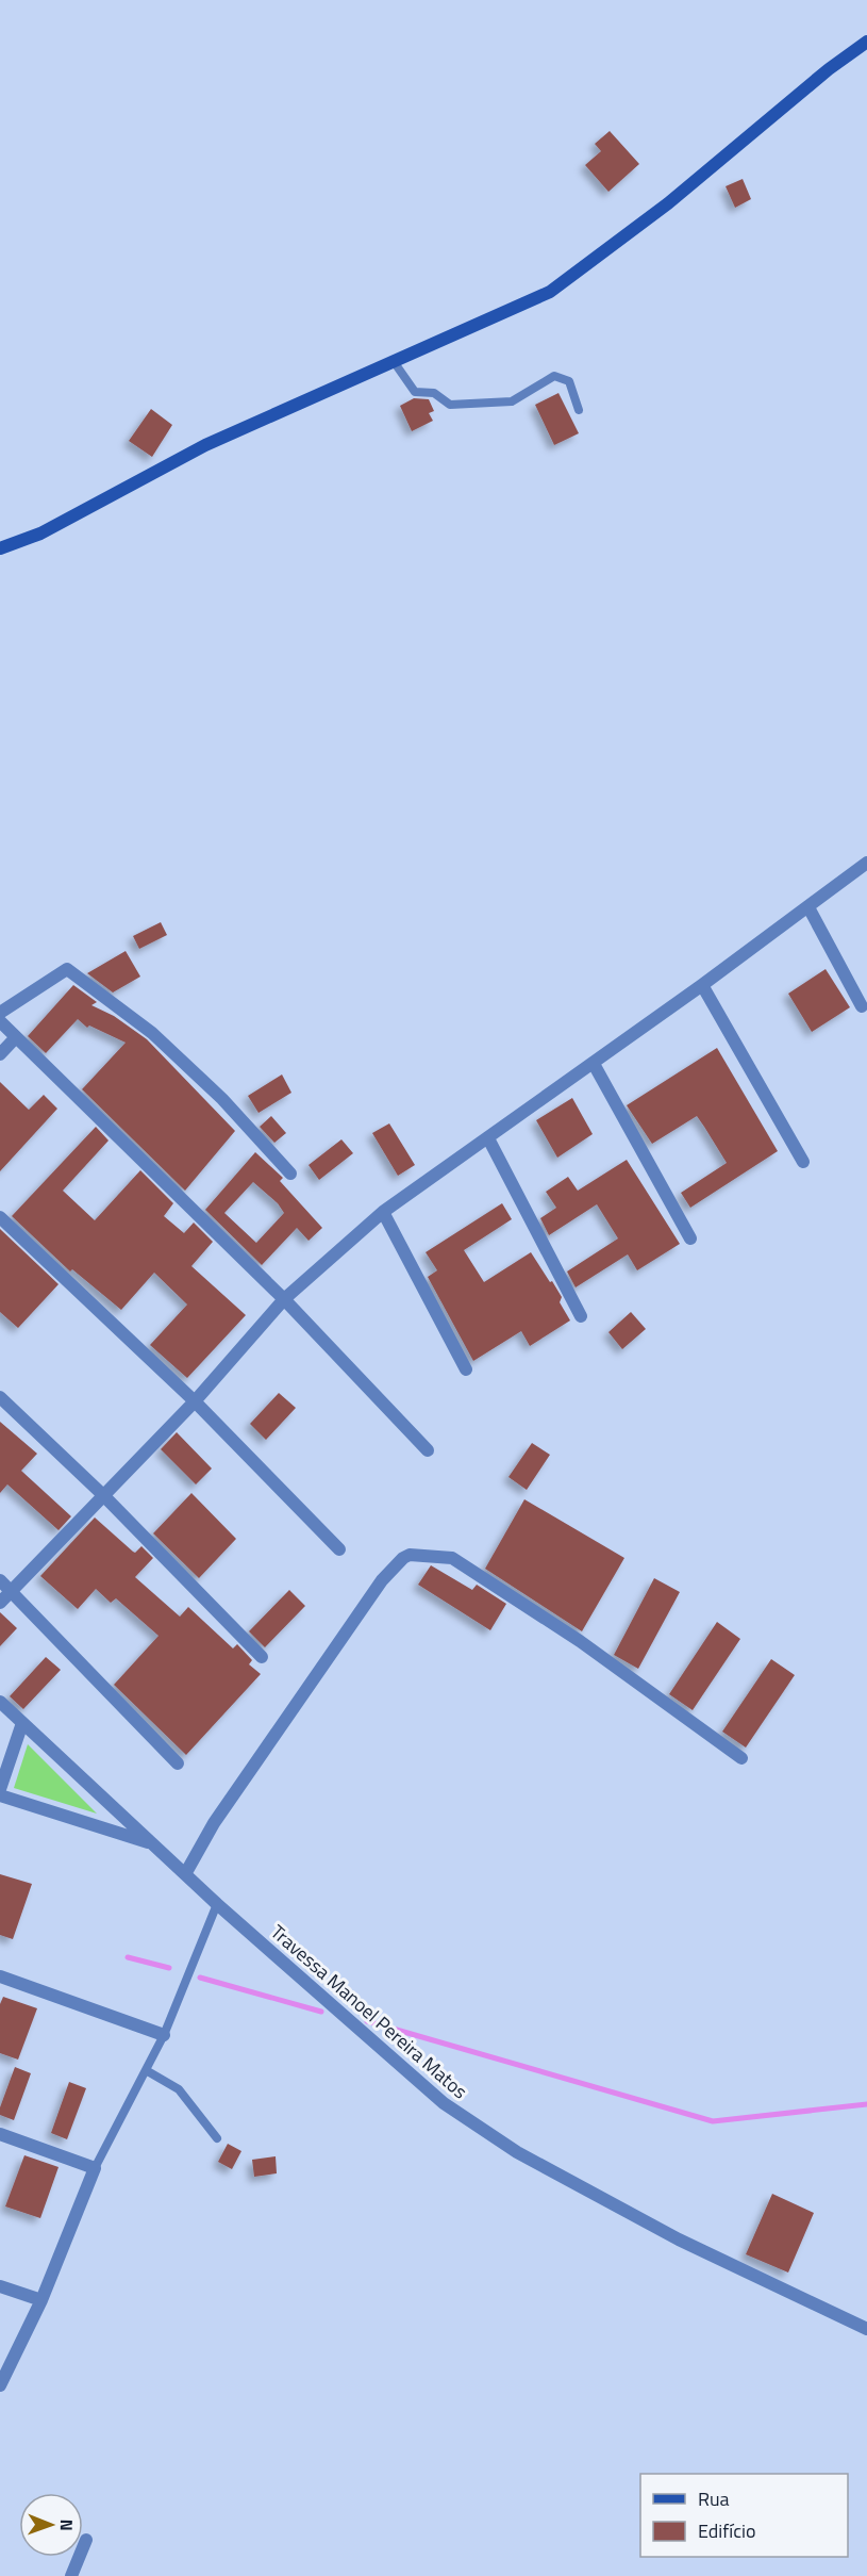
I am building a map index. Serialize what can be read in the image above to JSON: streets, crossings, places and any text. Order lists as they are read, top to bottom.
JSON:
{
  "streets": {
    "street": ["Travessa Manoel Pereira Matos"]
  },
  "legend": ["Rua", "Edifício"],
  "north": "right"
}
